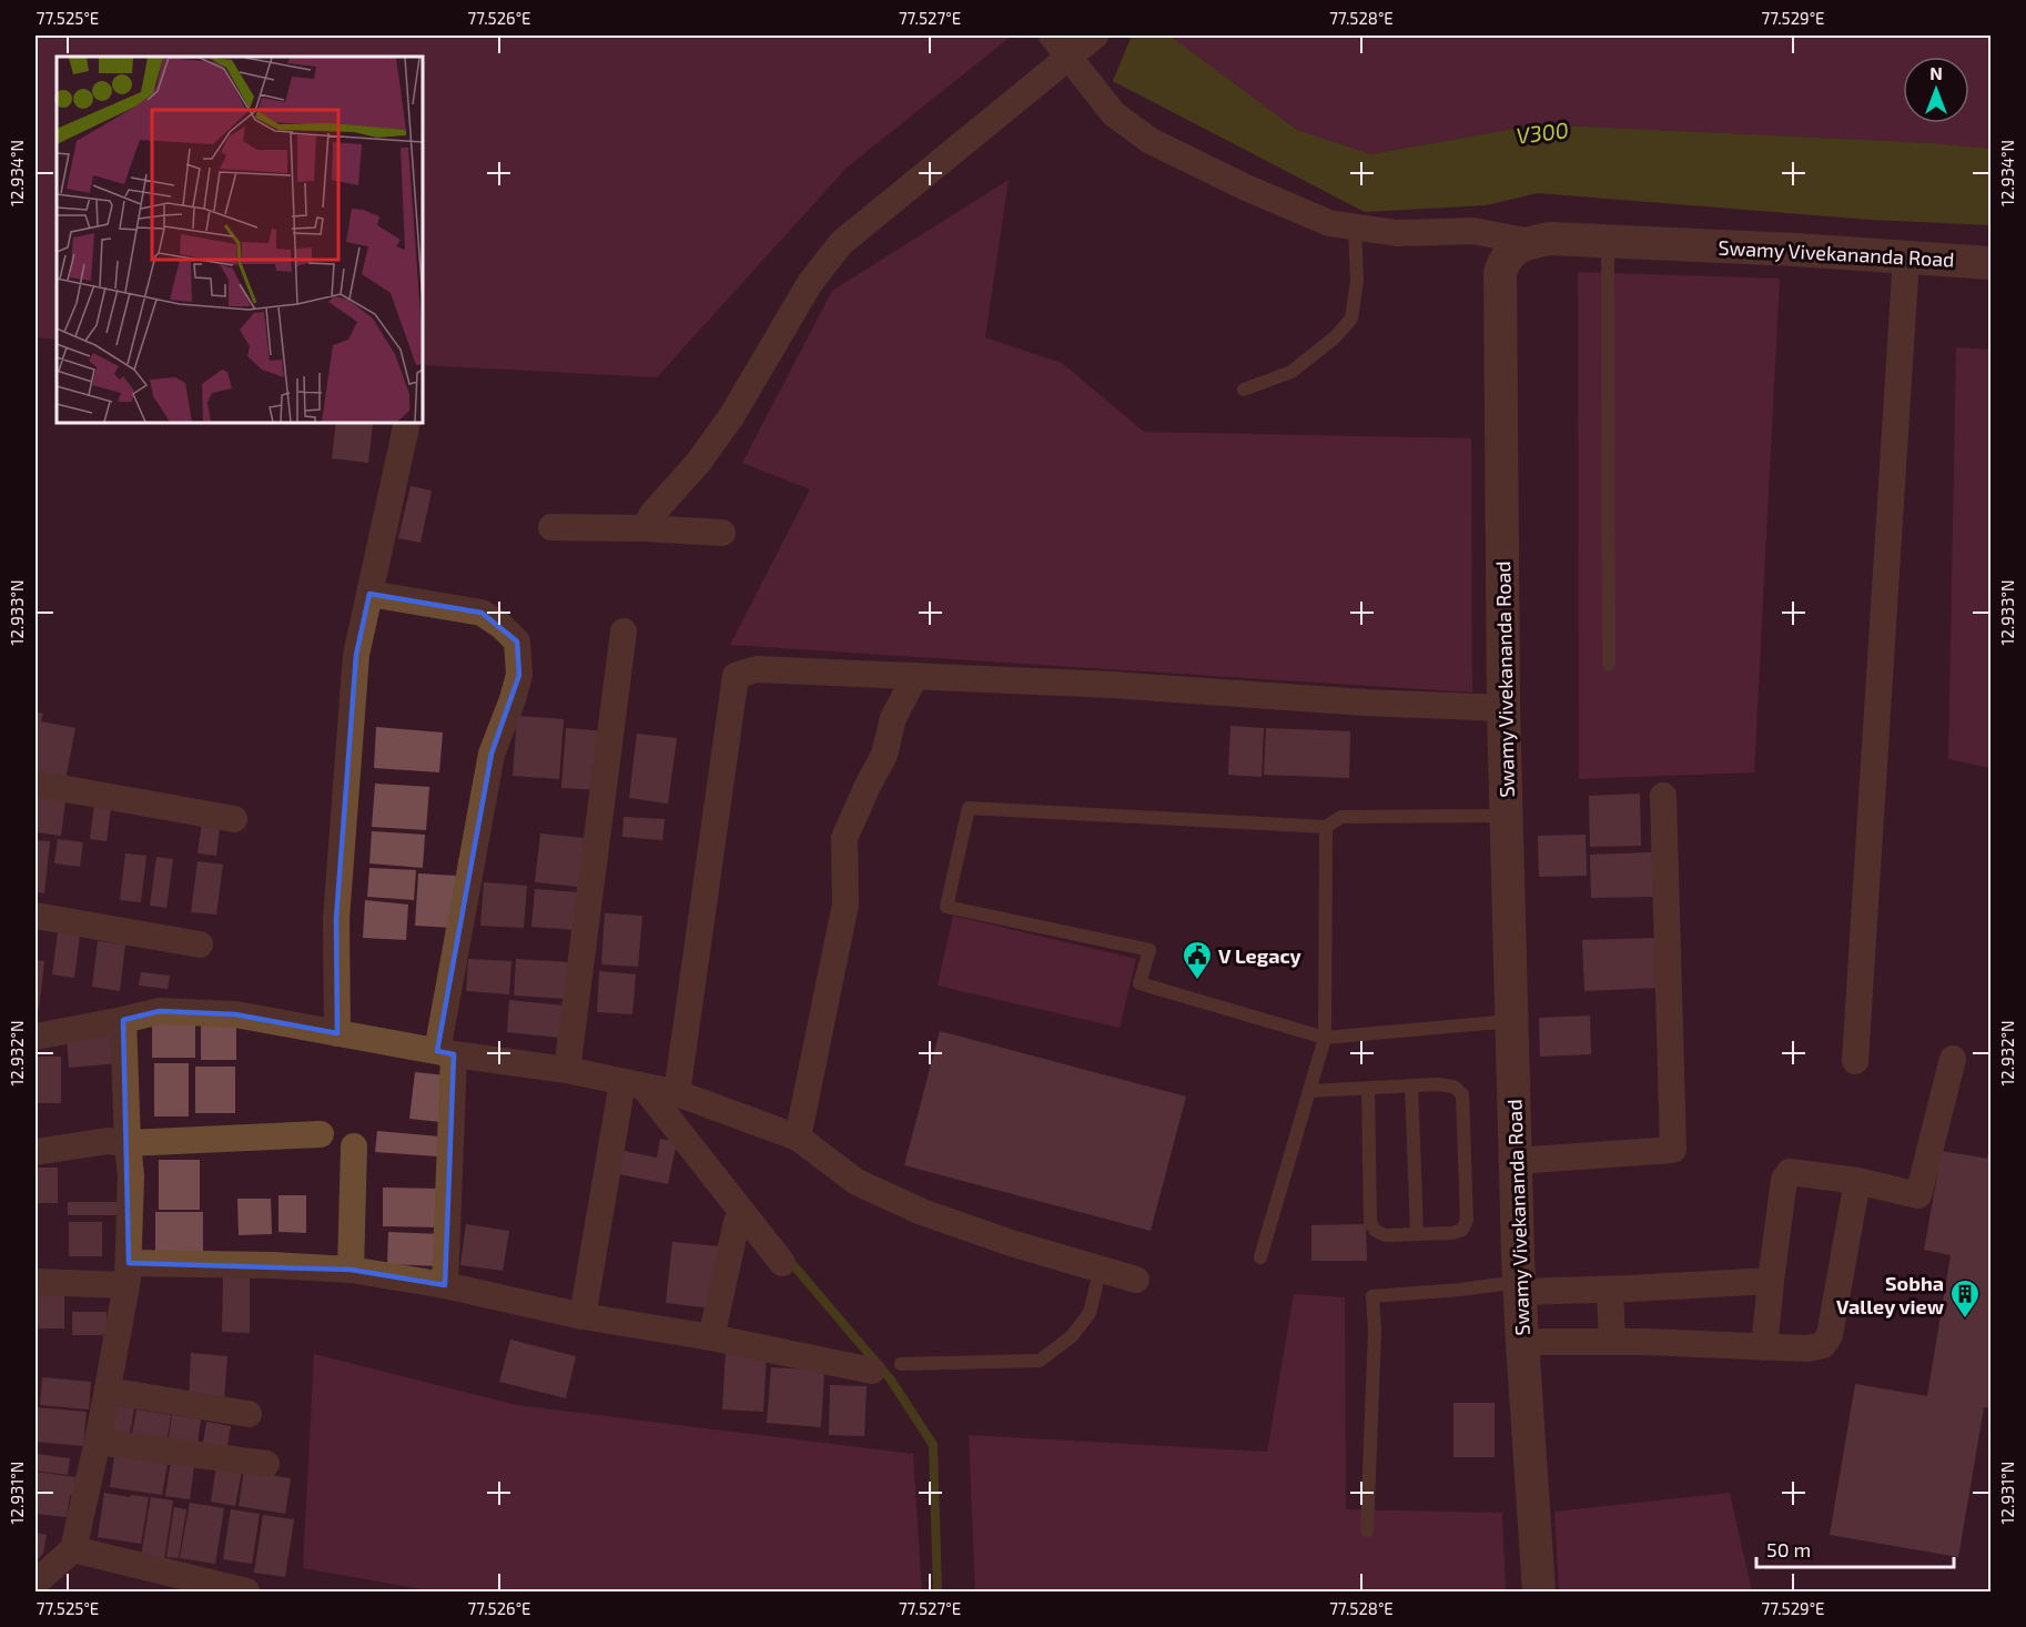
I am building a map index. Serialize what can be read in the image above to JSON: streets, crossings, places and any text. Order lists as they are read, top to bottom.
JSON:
{
  "streets": {
    "street": ["Swamy Vivekananda Road"]
  },
  "water": ["V300"],
  "places": {
    "public building": ["V Legacy"],
    "building": ["Sobha Valley view"]
  },
  "scale_bar": "50 m",
  "north": "top",
  "coordinates": [
    "77.525°E",
    "77.526°E",
    "77.527°E",
    "77.528°E",
    "77.529°E",
    "12.934°N",
    "12.933°N",
    "12.932°N",
    "12.931°N"
  ]
}
